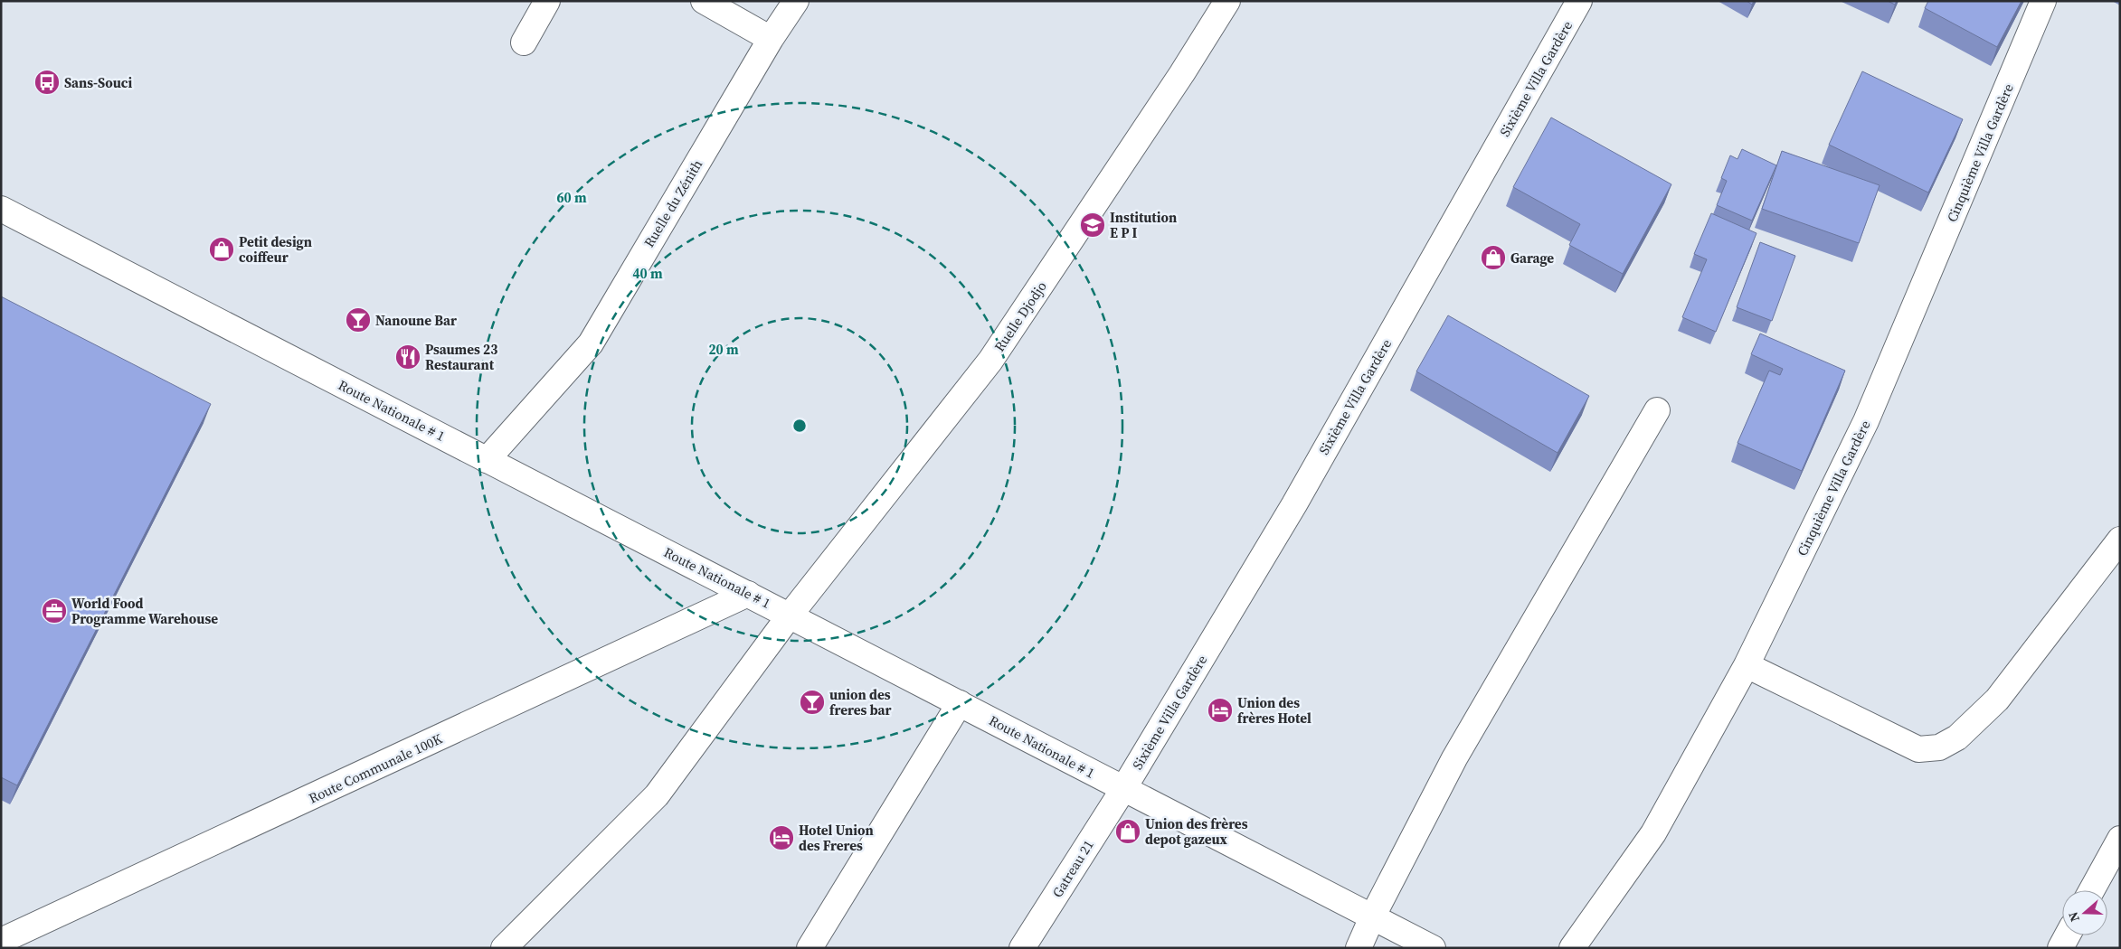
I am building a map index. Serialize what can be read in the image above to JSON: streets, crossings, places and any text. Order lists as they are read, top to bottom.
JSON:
{
  "streets": {
    "street": [
      "Sixième Villa Gardère",
      "Cinquième Villa Gardère",
      "Ruelle du Zénith",
      "Ruelle Djodjo",
      "Route Nationale # 1",
      "Route Communale 100K",
      "Gatreau 21"
    ]
  },
  "crossings": [
    ["Sixième Villa Gardère", "Route Nationale # 1"],
    ["Sixième Villa Gardère", "Gatreau 21"],
    ["Ruelle du Zénith", "Route Nationale # 1"],
    ["Ruelle Djodjo", "Route Nationale # 1"],
    ["Route Nationale # 1", "Route Communale 100K"],
    ["Route Nationale # 1", "Gatreau 21"]
  ],
  "places": {
    "bus stop": ["Sans-Souci"],
    "school or university": ["Institution E P I"],
    "shop": ["Petit design coiffeur", "Garage", "Union des frères depot gazeux"],
    "bar": ["Nanoune Bar", "union des freres bar"],
    "restaurant": ["Psaumes 23 Restaurant"],
    "office": ["World Food Programme Warehouse"],
    "hotel": ["Union des frères Hotel", "Hotel Union des Freres"]
  },
  "north": "left",
  "rings": ["60 m", "40 m", "20 m"]
}
